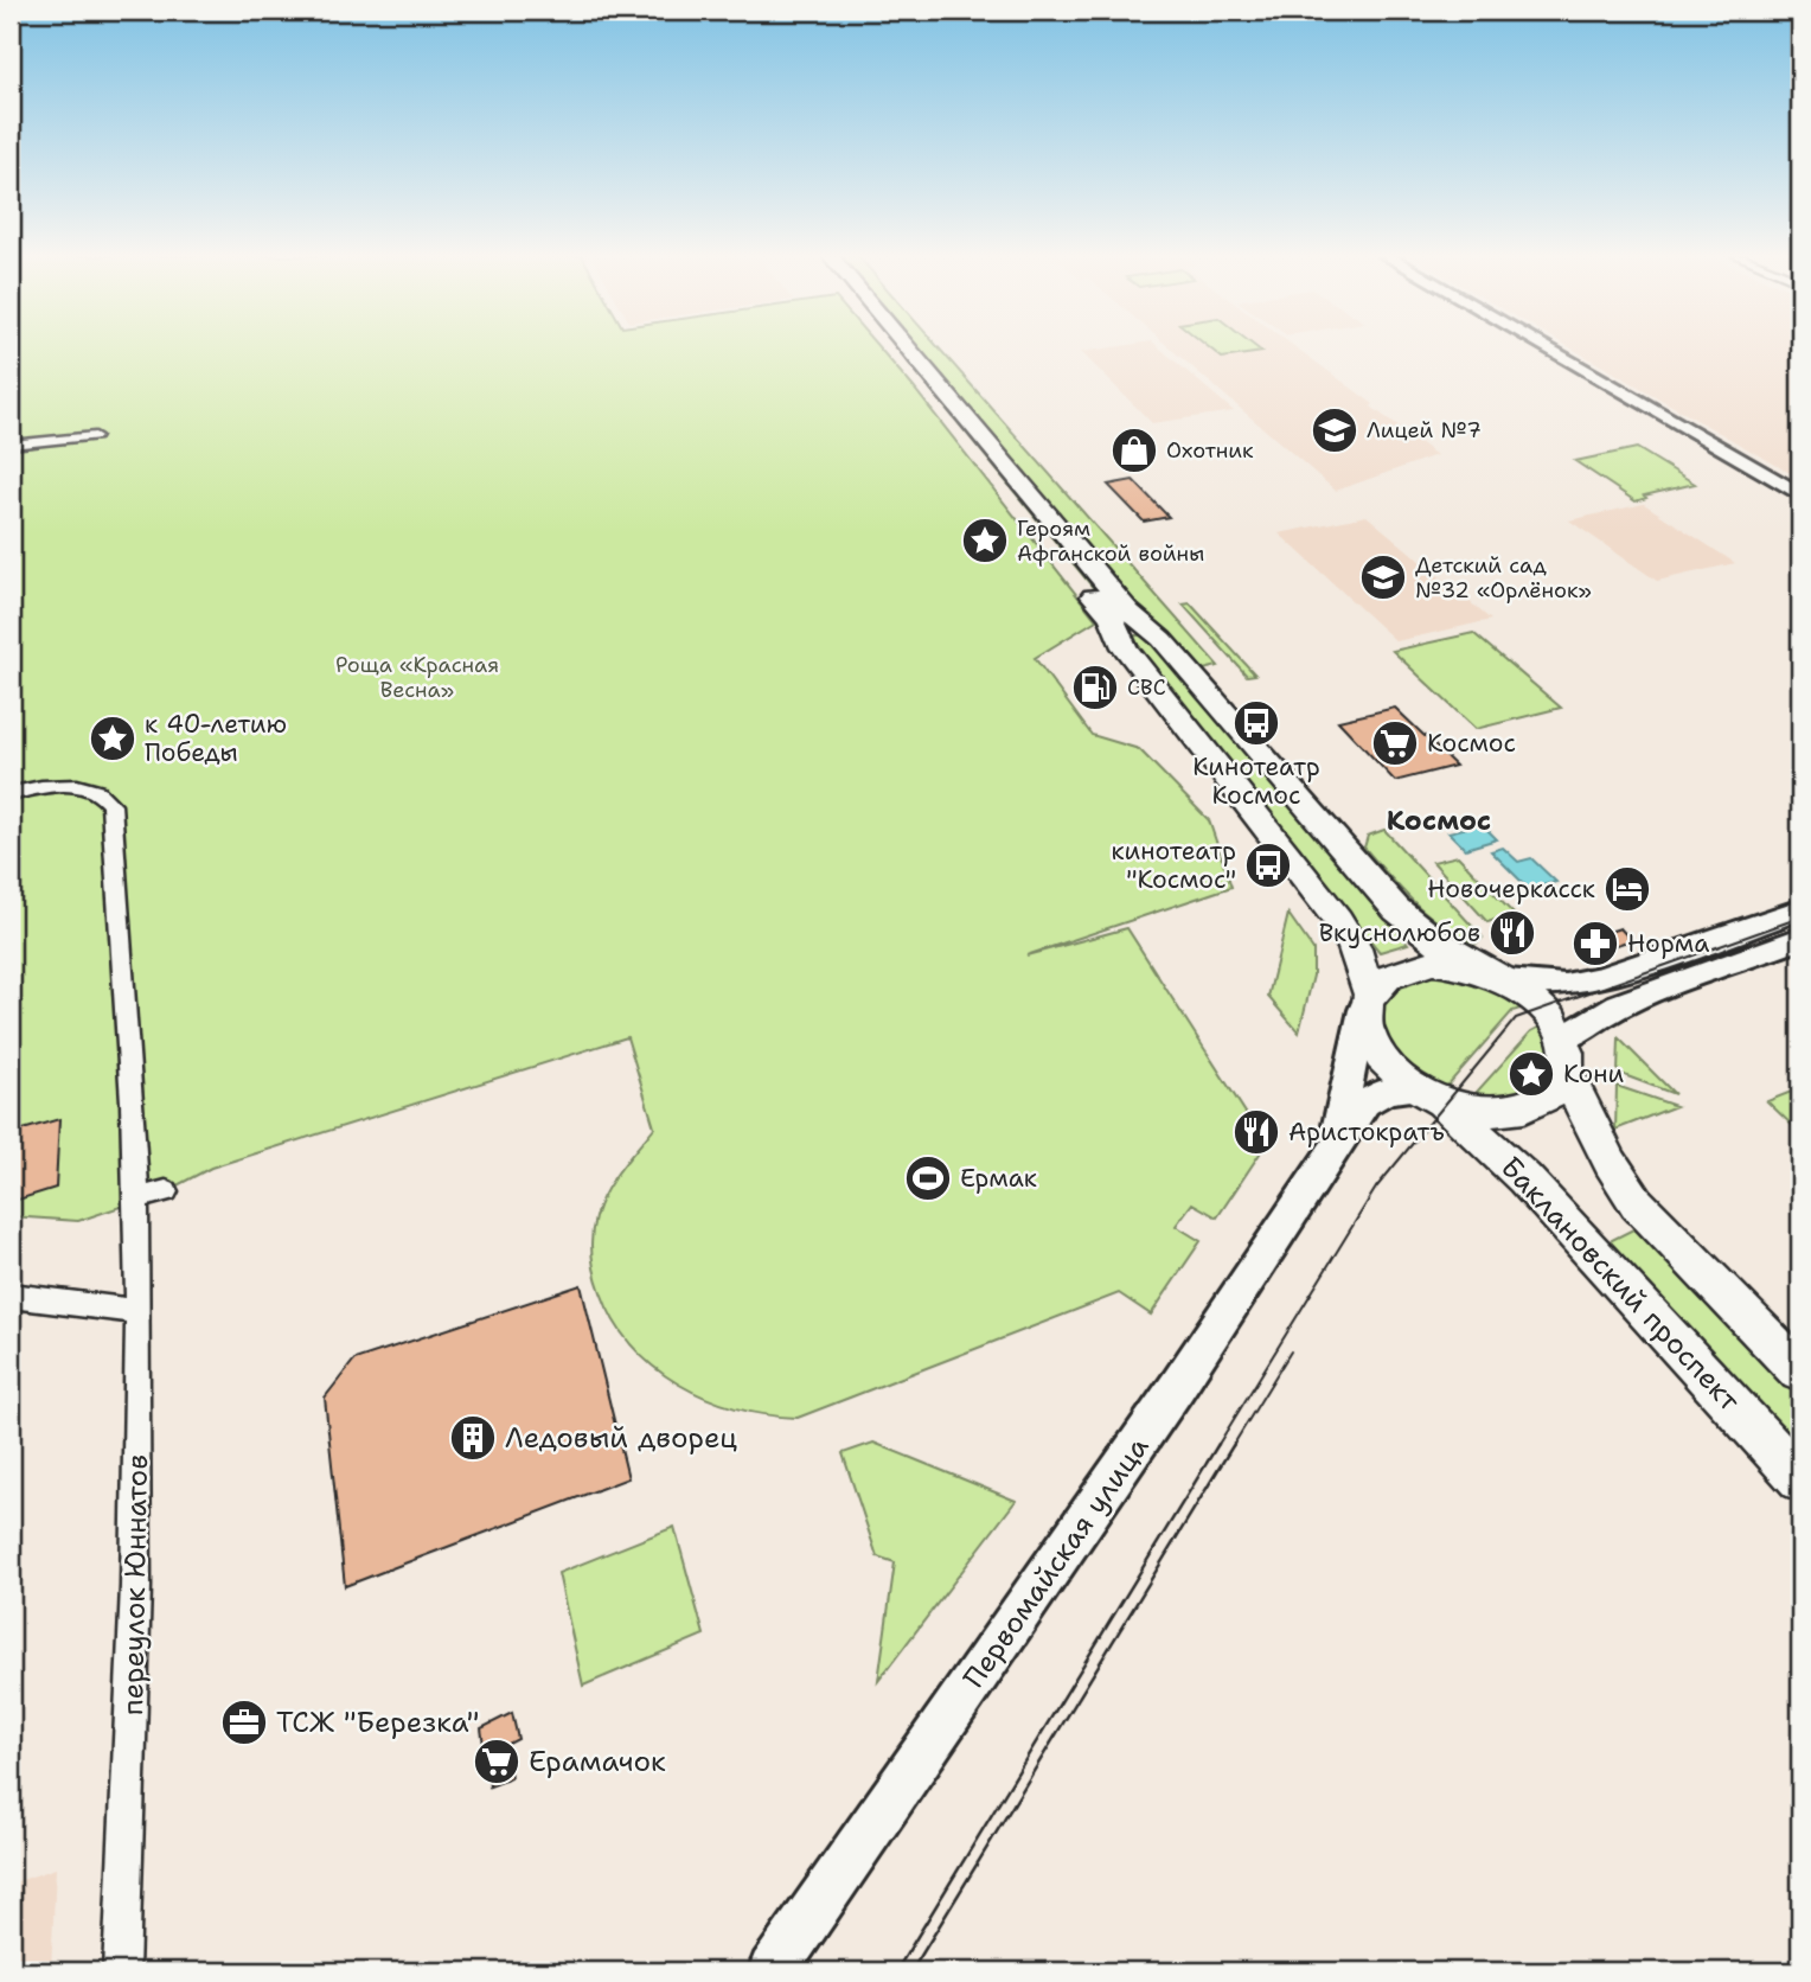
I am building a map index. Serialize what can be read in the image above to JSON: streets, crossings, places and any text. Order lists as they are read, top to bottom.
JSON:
{
  "streets": {
    "main road": ["Баклановский проспект", "Первомайская улица"],
    "street": ["переулок Юннатов"]
  },
  "crossings": [
    ["Баклановский проспект", "Первомайская улица"]
  ],
  "districts": ["Космос"],
  "parks": ["Роща «Красная Весна»"],
  "places": {
    "school or university": ["Лицей №7", "Детский сад №32 «Орлёнок»"],
    "shop": ["Охотник"],
    "place": ["Героям Афганской войны", "к 40-летию Победы", "Кони"],
    "fuel station": ["СВС"],
    "bus stop": ["Кинотеатр Космос", "кинотеатр \"Космос\""],
    "supermarket": ["Космос", "Ерамачок"],
    "hotel": ["Новочеркасск"],
    "restaurant": ["Вкуснолюбов", "Аристократъ"],
    "pharmacy": ["Норма"],
    "sports": ["Ермак"],
    "building": ["Ледовый дворец"],
    "office": ["ТСЖ \"Березка\""]
  }
}
